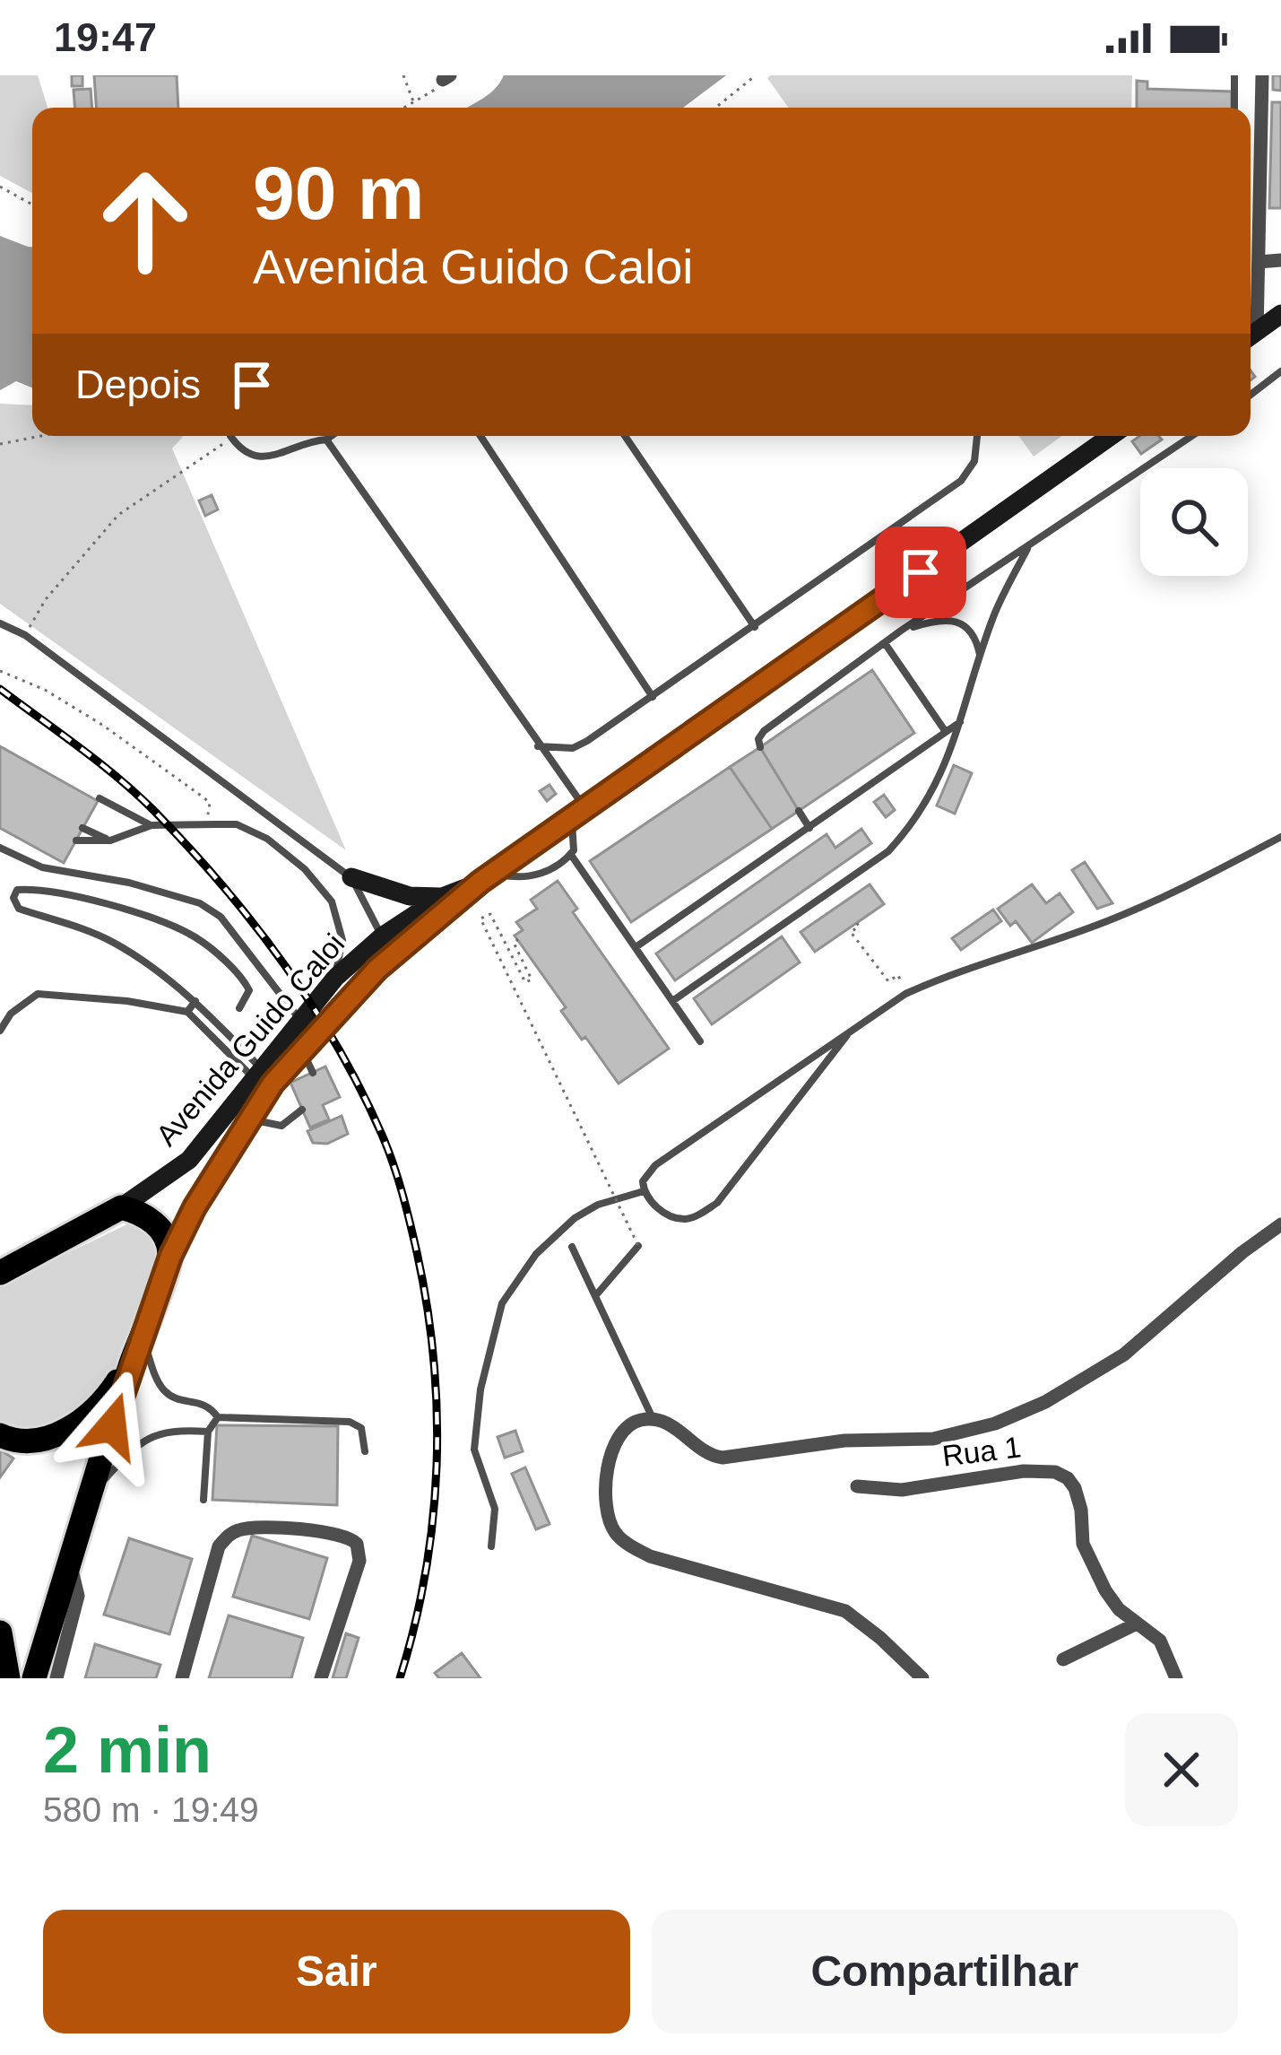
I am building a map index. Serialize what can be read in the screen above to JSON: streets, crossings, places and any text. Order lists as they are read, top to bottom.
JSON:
{
  "streets": {
    "main road": ["Avenida Guido Caloi"],
    "street": ["Rua 1"]
  },
  "page": {
    "status": "19:47",
    "turn": ["90 m", "Avenida Guido Caloi"],
    "then": "Depois",
    "heading": ["2 min", "580 m · 19:49"],
    "buttons": ["Sair", "Compartilhar"]
  }
}
